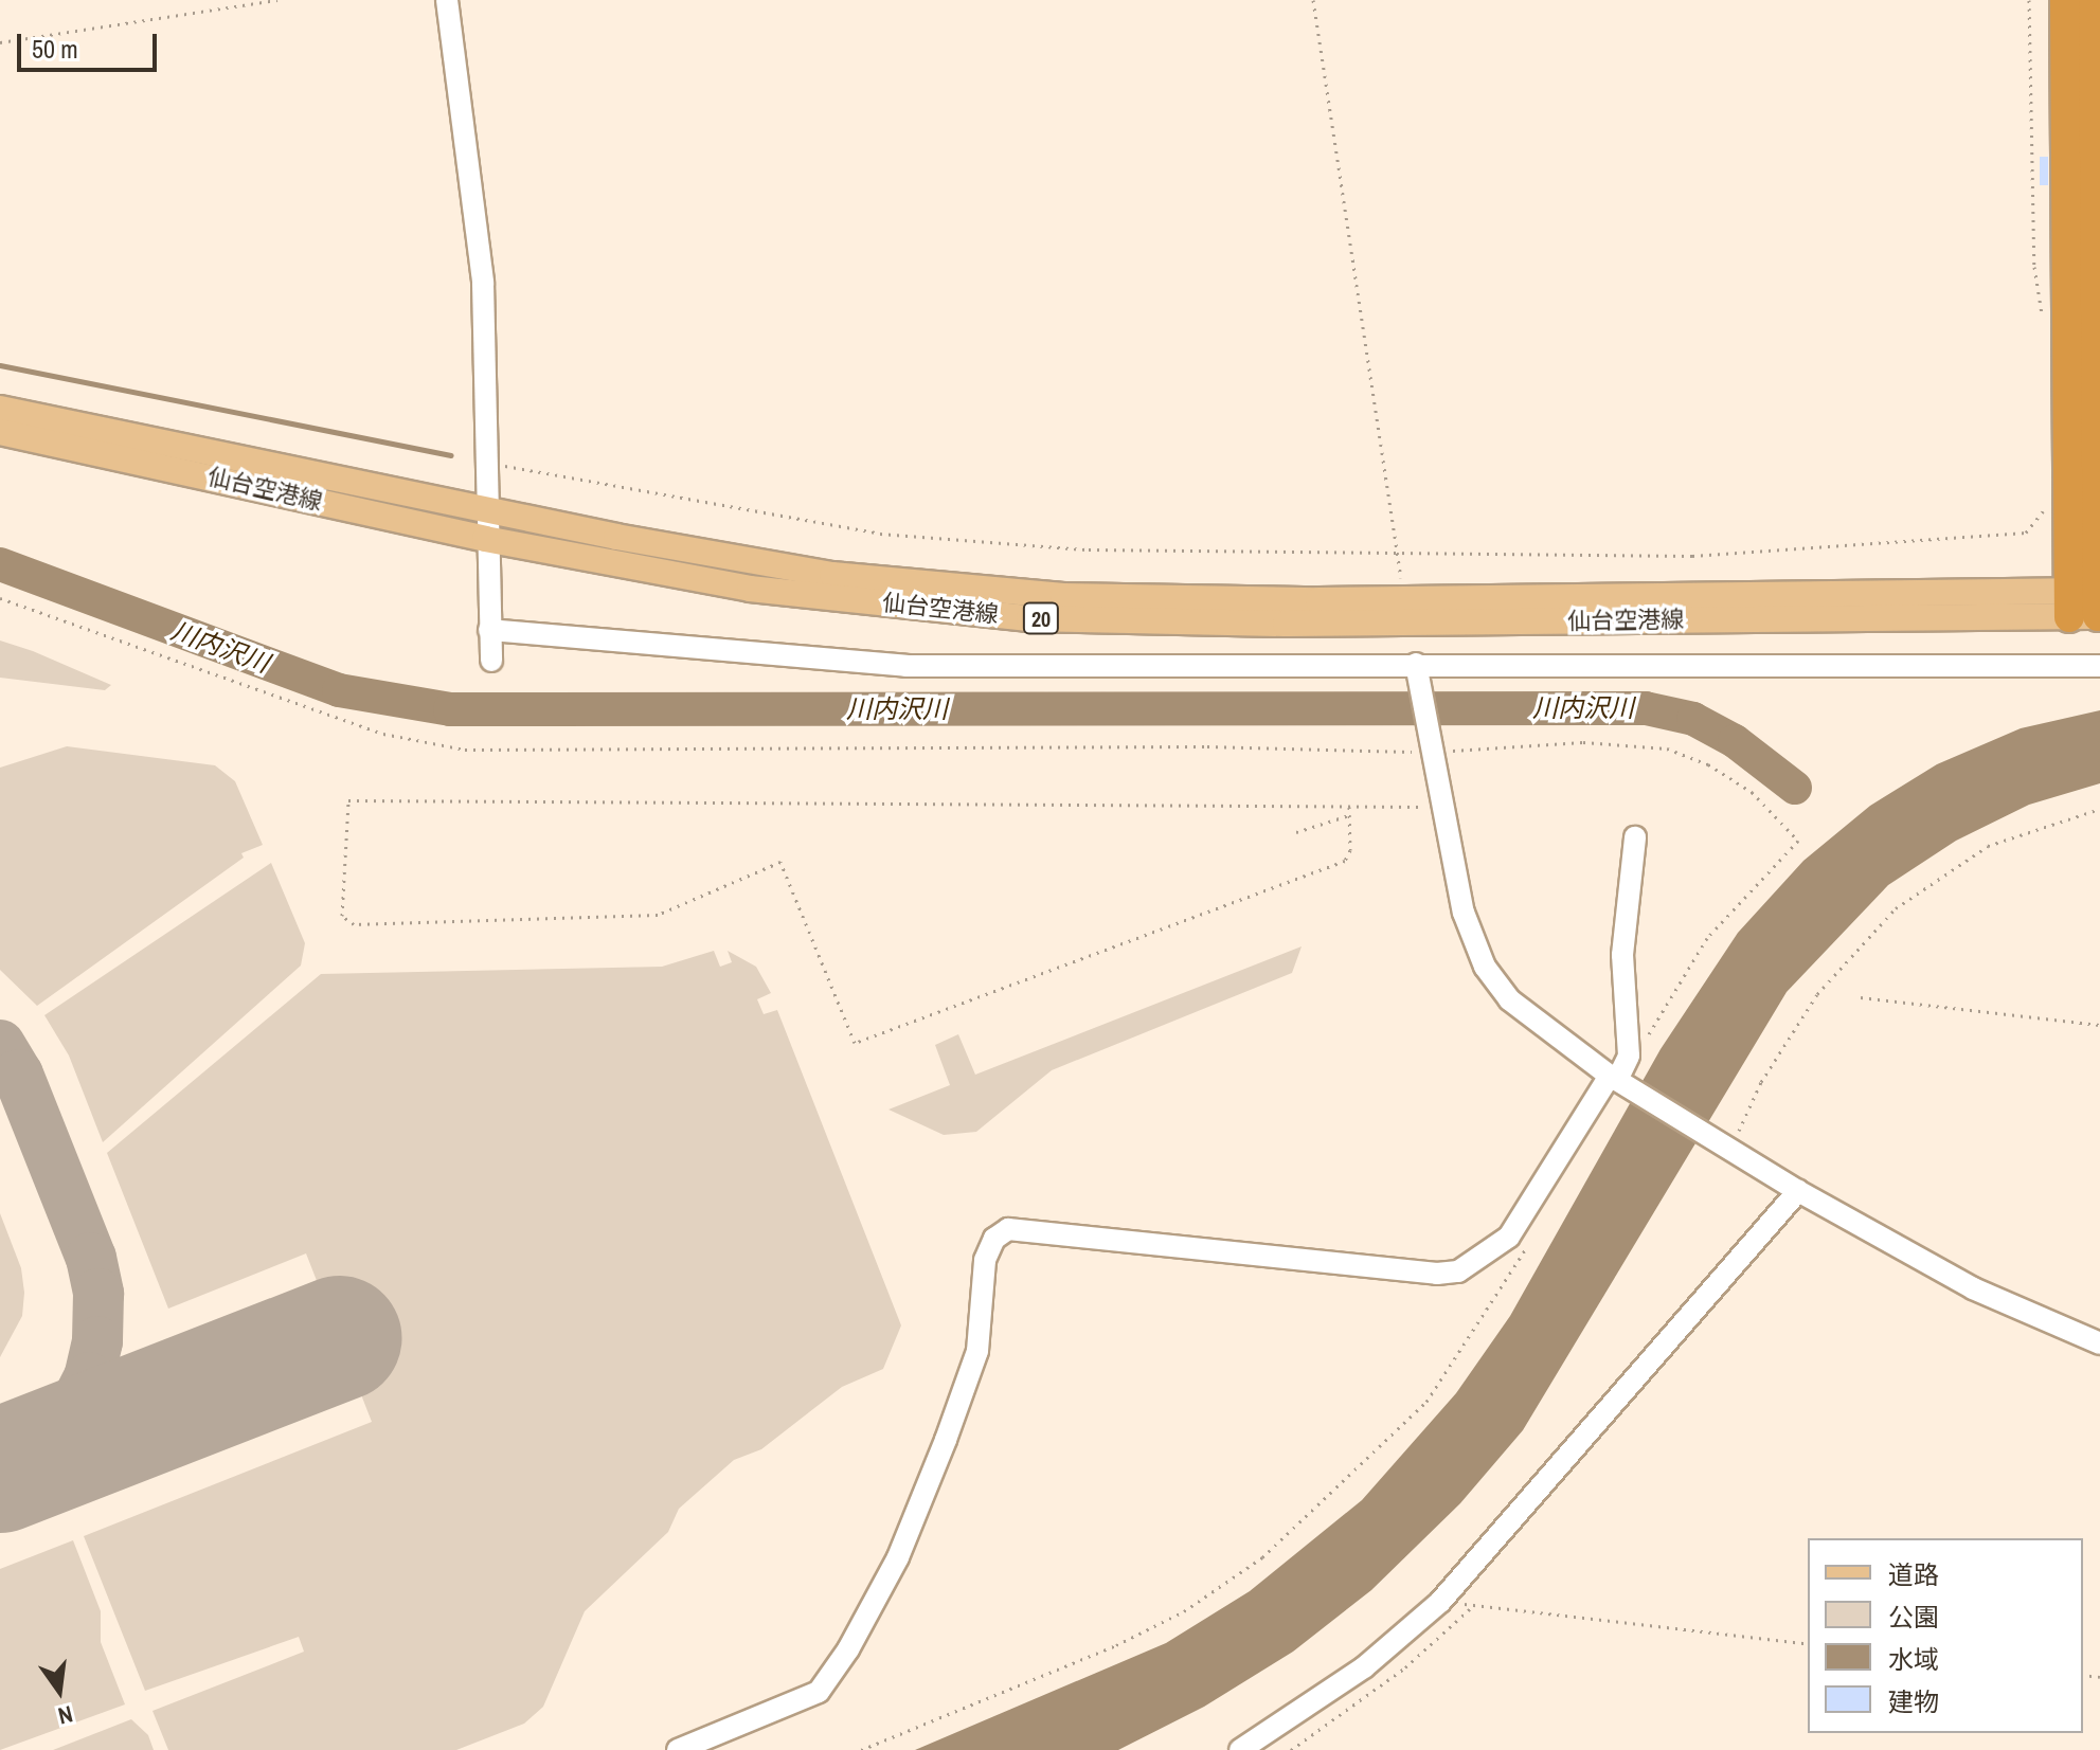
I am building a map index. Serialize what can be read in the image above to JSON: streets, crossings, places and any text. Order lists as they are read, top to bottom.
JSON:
{
  "streets": {
    "main road": ["仙台空港線", "20"]
  },
  "water": ["川内沢川"],
  "legend": [
    "道路",
    "公園",
    "水域",
    "建物"
  ],
  "scale_bar": "50 m",
  "north": "bottom"
}
